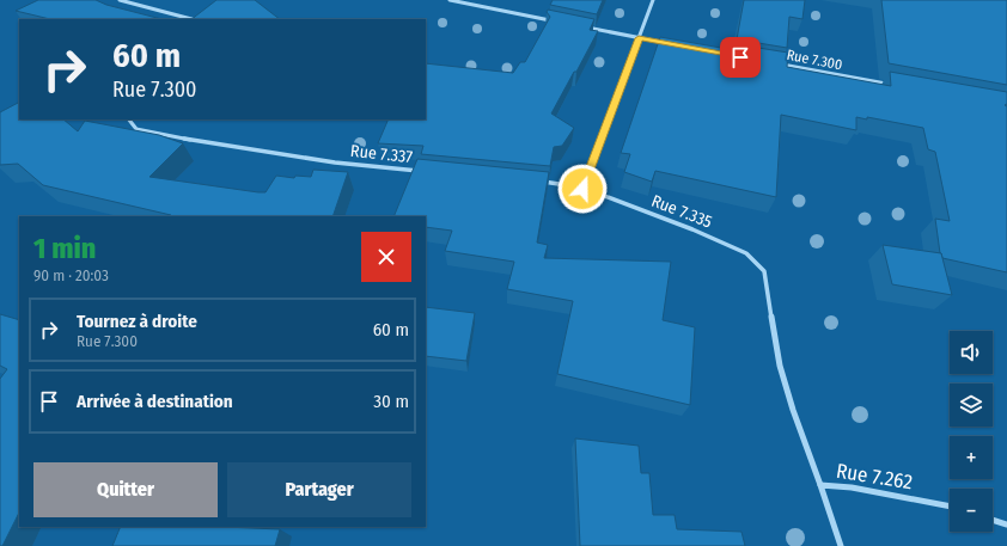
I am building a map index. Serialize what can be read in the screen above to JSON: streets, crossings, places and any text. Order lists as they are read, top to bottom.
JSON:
{
  "streets": {
    "street": [
      "Rue 7.300",
      "Rue 7.337",
      "Rue 7.335",
      "Rue 7.262"
    ]
  },
  "crossings": [
    ["Rue 7.335", "Rue 7.262"]
  ],
  "page": {
    "turn": ["60 m", "Rue 7.300"],
    "heading": ["1 min", "90 m · 20:03"],
    "list": [
      {
        "name": "Tournez à droite",
        "note": "Rue 7.300",
        "value": "60 m"
      },
      {
        "name": "Arrivée à destination",
        "value": "30 m"
      }
    ],
    "map_buttons": ["+", "−"],
    "buttons": ["Quitter", "Partager"]
  }
}
